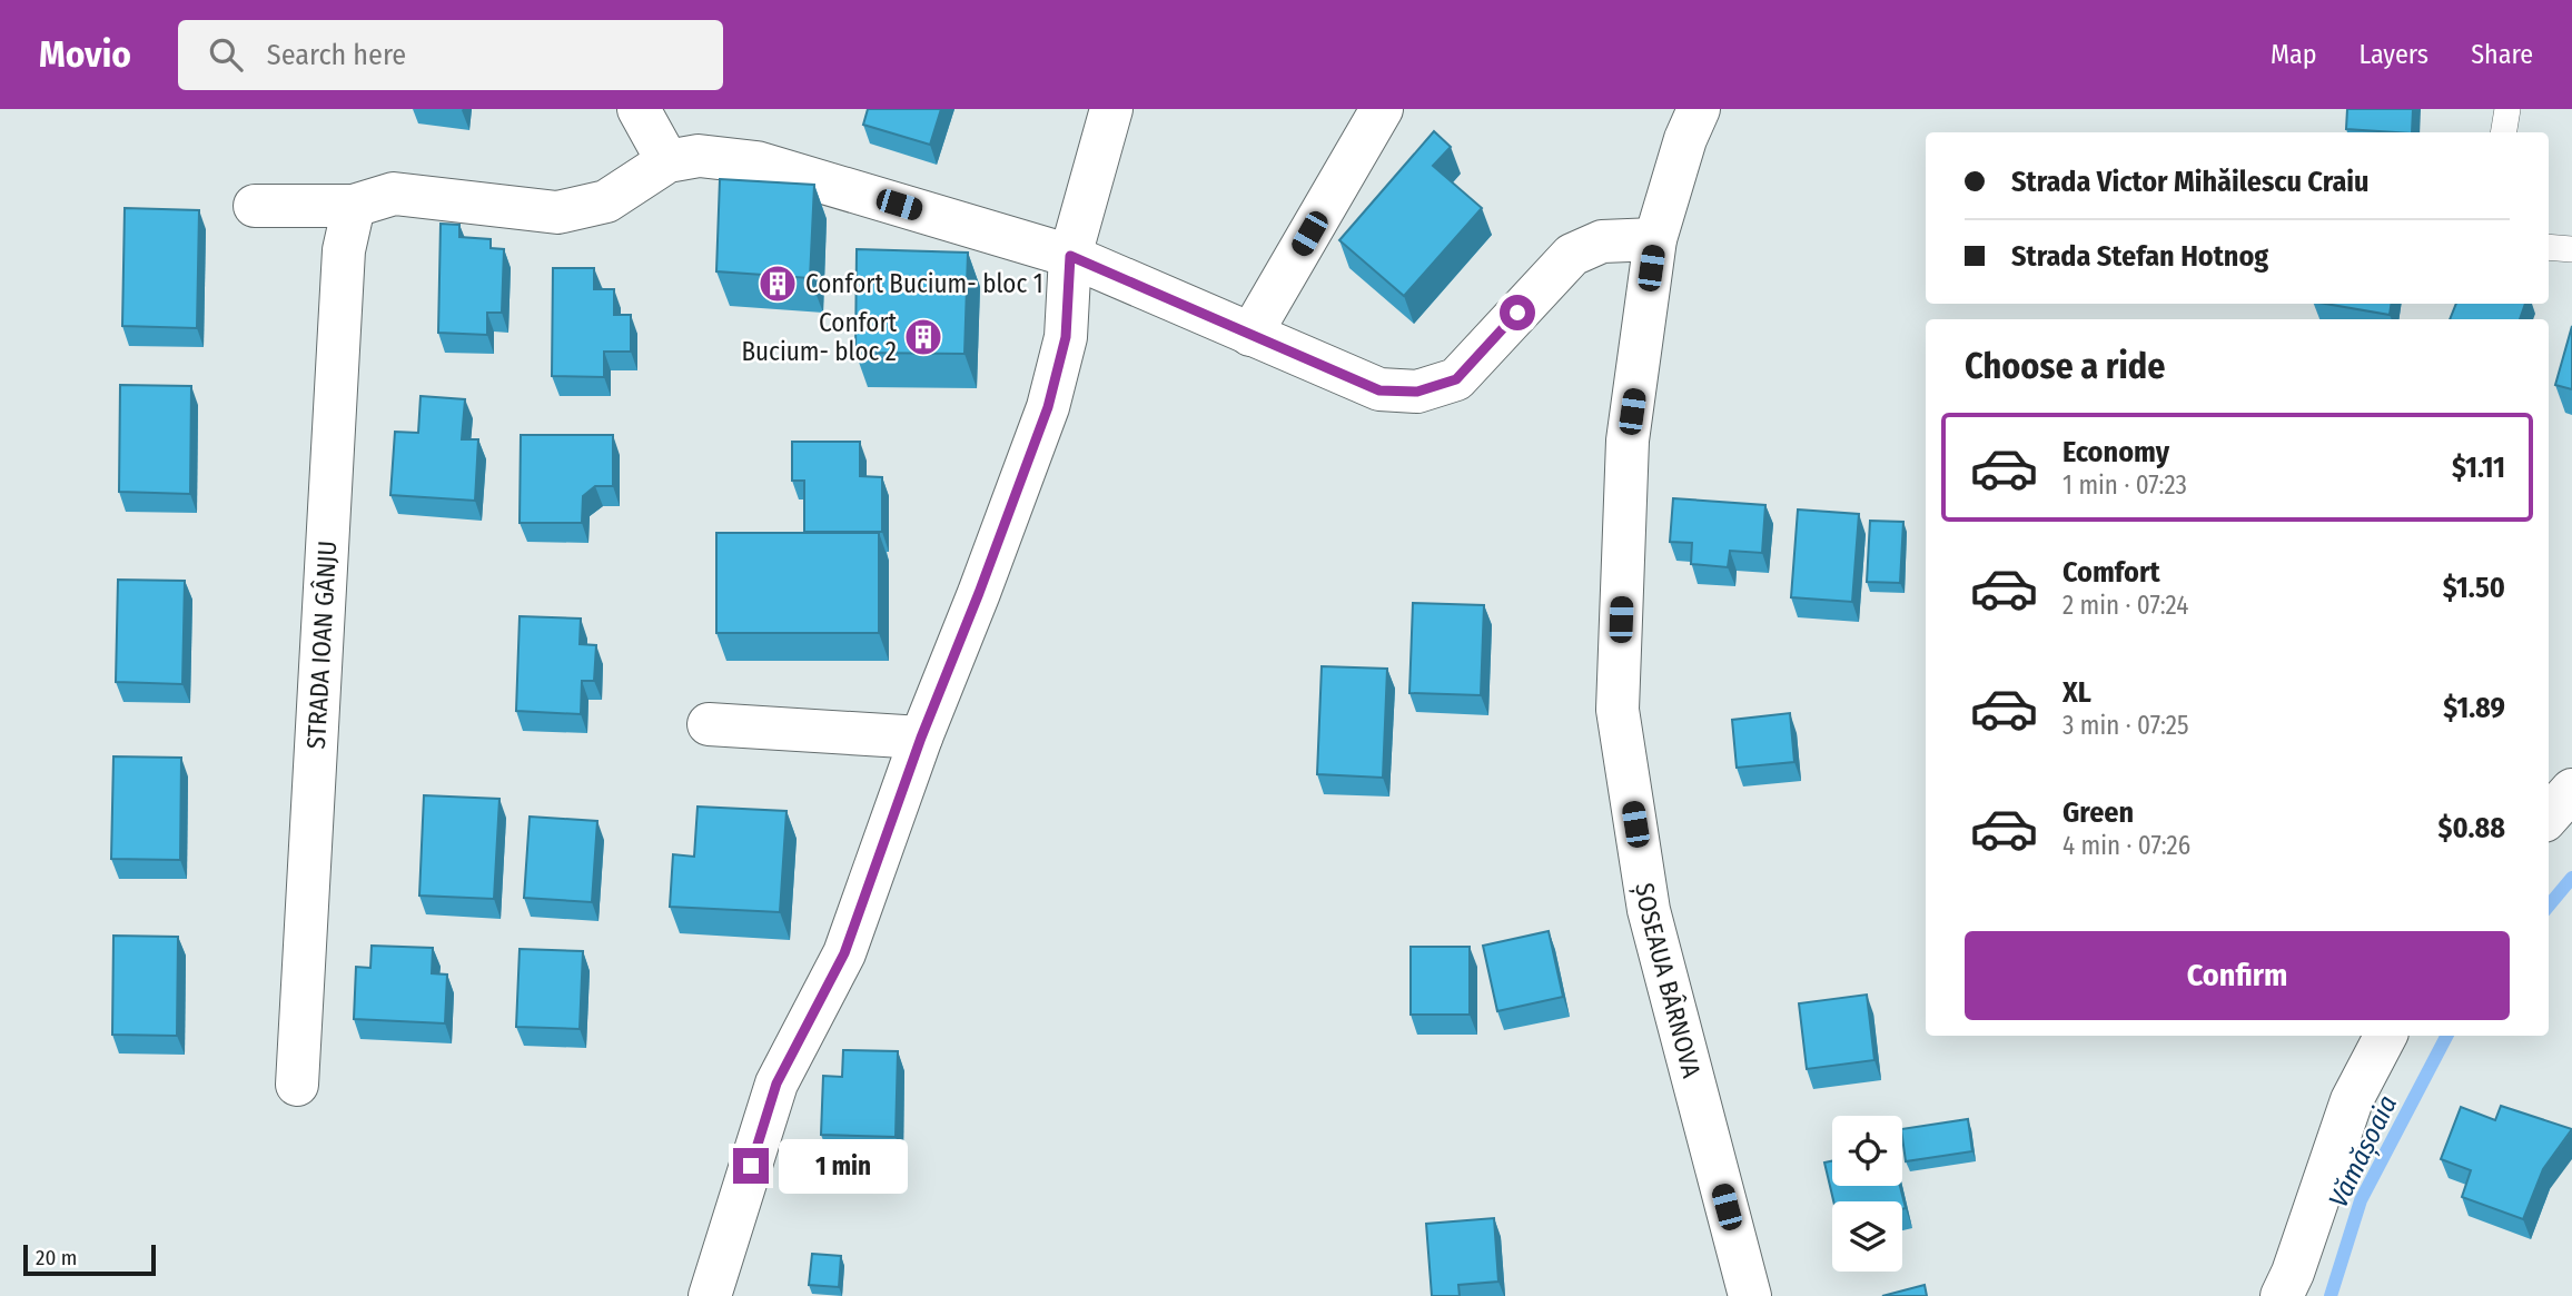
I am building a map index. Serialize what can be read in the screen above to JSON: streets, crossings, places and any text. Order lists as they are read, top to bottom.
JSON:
{
  "streets": {
    "street": ["STRADA IOAN GÂNJU", "ȘOSEAUA BÂRNOVA"]
  },
  "water": ["Vămășoaia"],
  "places": {
    "building": ["Confort Bucium- bloc 1", "Confort Bucium- bloc 2"]
  },
  "scale_bar": "20 m",
  "page": {
    "header": "Movio",
    "search": "Search here",
    "nav": ["Map", "Layers", "Share"],
    "banner": ["Strada Victor Mihăilescu Craiu", "Strada Stefan Hotnog"],
    "heading": "Choose a ride",
    "list": [
      {
        "name": "Economy",
        "note": "1 min · 07:23",
        "value": "$1.11"
      },
      {
        "name": "Comfort",
        "note": "2 min · 07:24",
        "value": "$1.50"
      },
      {
        "name": "XL",
        "note": "3 min · 07:25",
        "value": "$1.89"
      },
      {
        "name": "Green",
        "note": "4 min · 07:26",
        "value": "$0.88"
      }
    ],
    "buttons": "Confirm",
    "bubble": "1 min",
    "scale": "20 m"
  }
}
